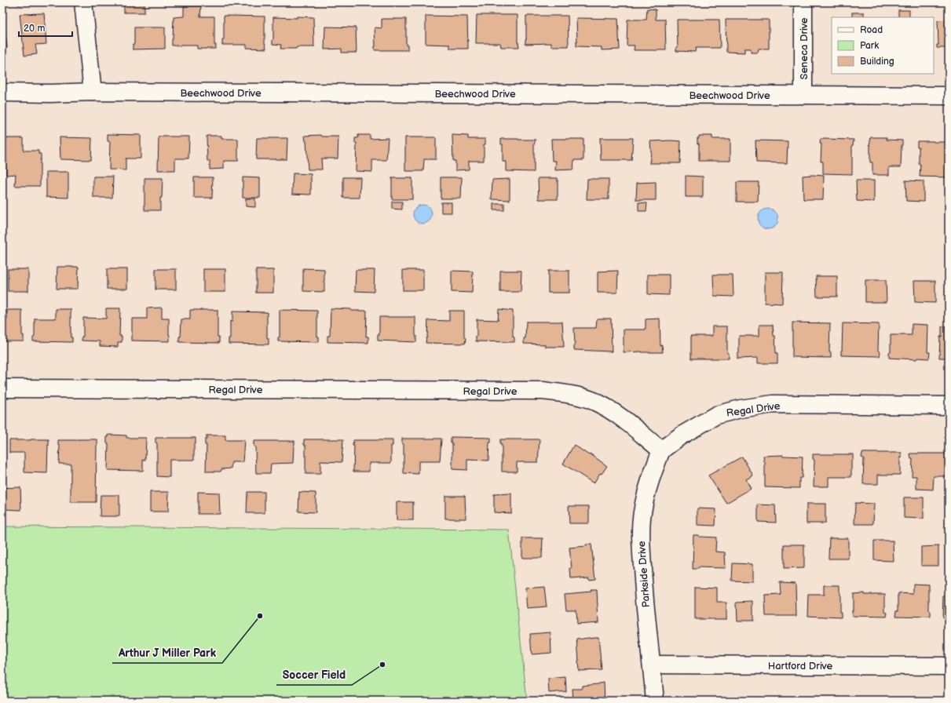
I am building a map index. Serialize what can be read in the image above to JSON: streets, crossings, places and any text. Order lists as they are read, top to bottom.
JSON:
{
  "streets": {
    "street": [
      "Seneca Drive",
      "Beechwood Drive",
      "Regal Drive",
      "Parkside Drive",
      "Hartford Drive"
    ]
  },
  "crossings": [
    ["Seneca Drive", "Beechwood Drive"],
    ["Regal Drive", "Parkside Drive"],
    ["Parkside Drive", "Hartford Drive"]
  ],
  "places": ["Arthur J Miller Park", "Soccer Field"],
  "legend": ["Road", "Park", "Building"],
  "scale_bar": "20 m"
}
